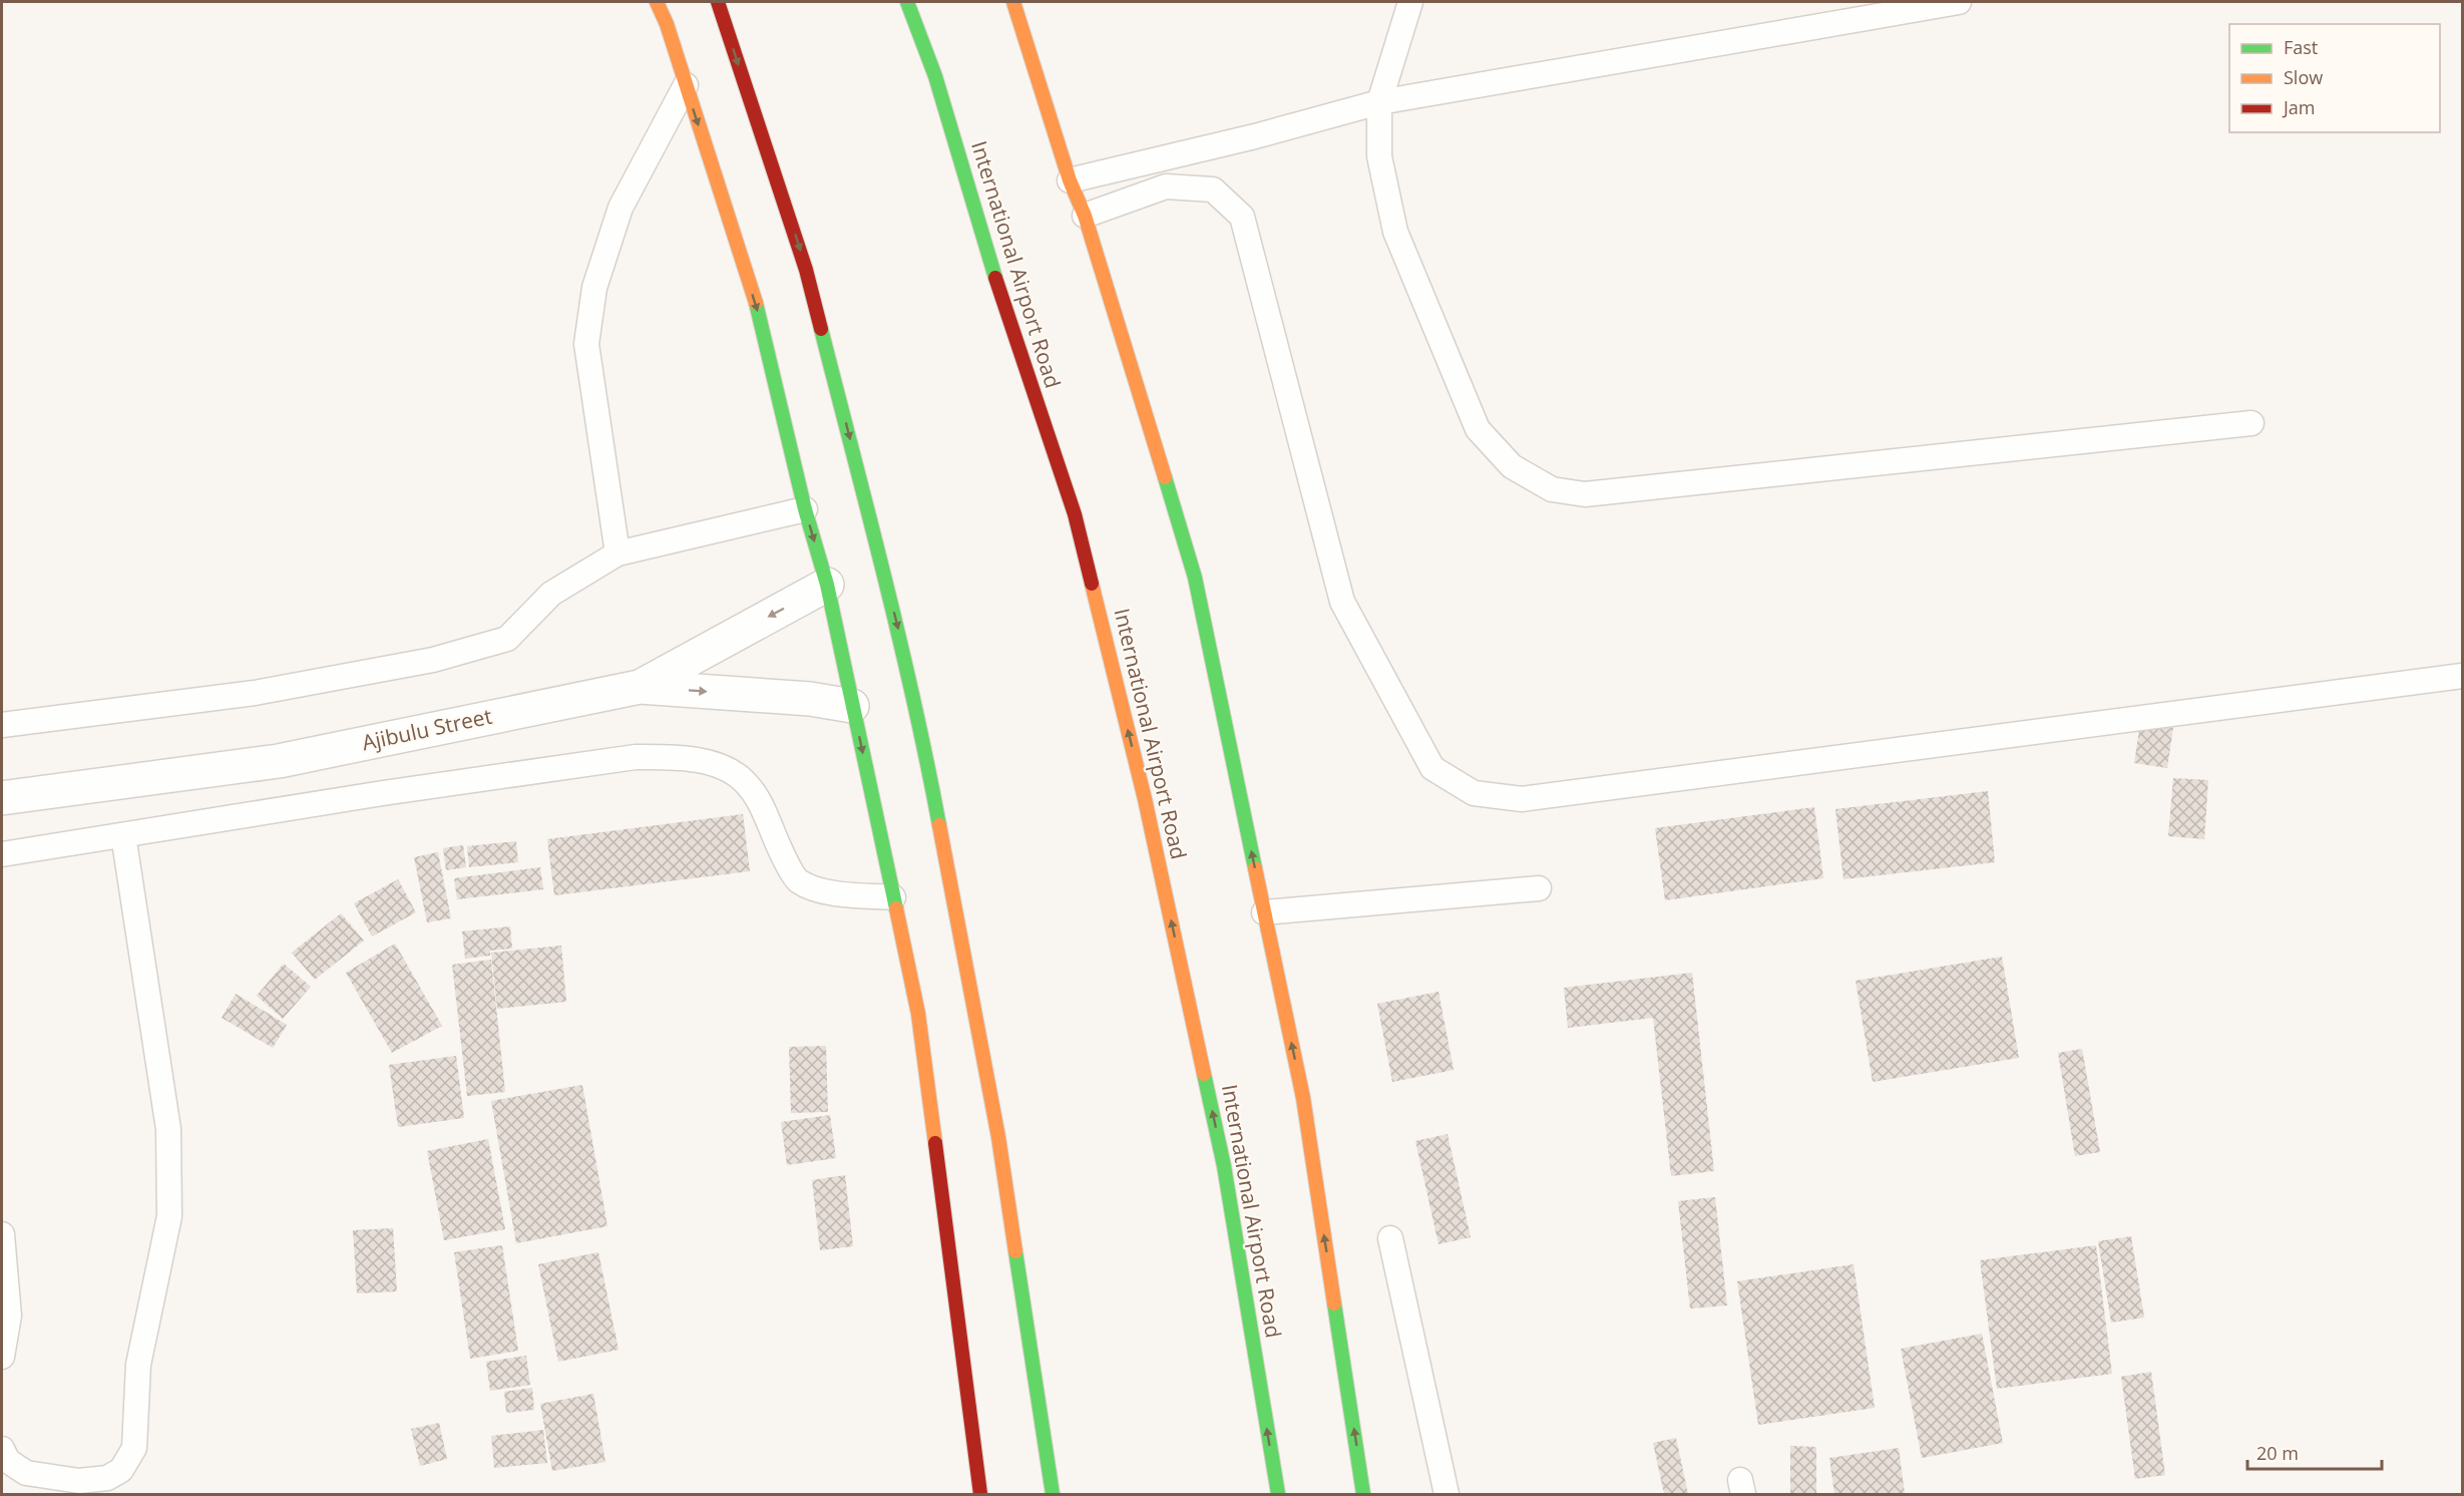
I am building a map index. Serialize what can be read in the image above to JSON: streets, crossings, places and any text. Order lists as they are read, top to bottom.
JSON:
{
  "streets": {
    "main road": ["International Airport Road"],
    "street": ["Ajibulu Street"]
  },
  "legend": ["Fast", "Slow", "Jam"],
  "scale_bar": "20 m"
}
